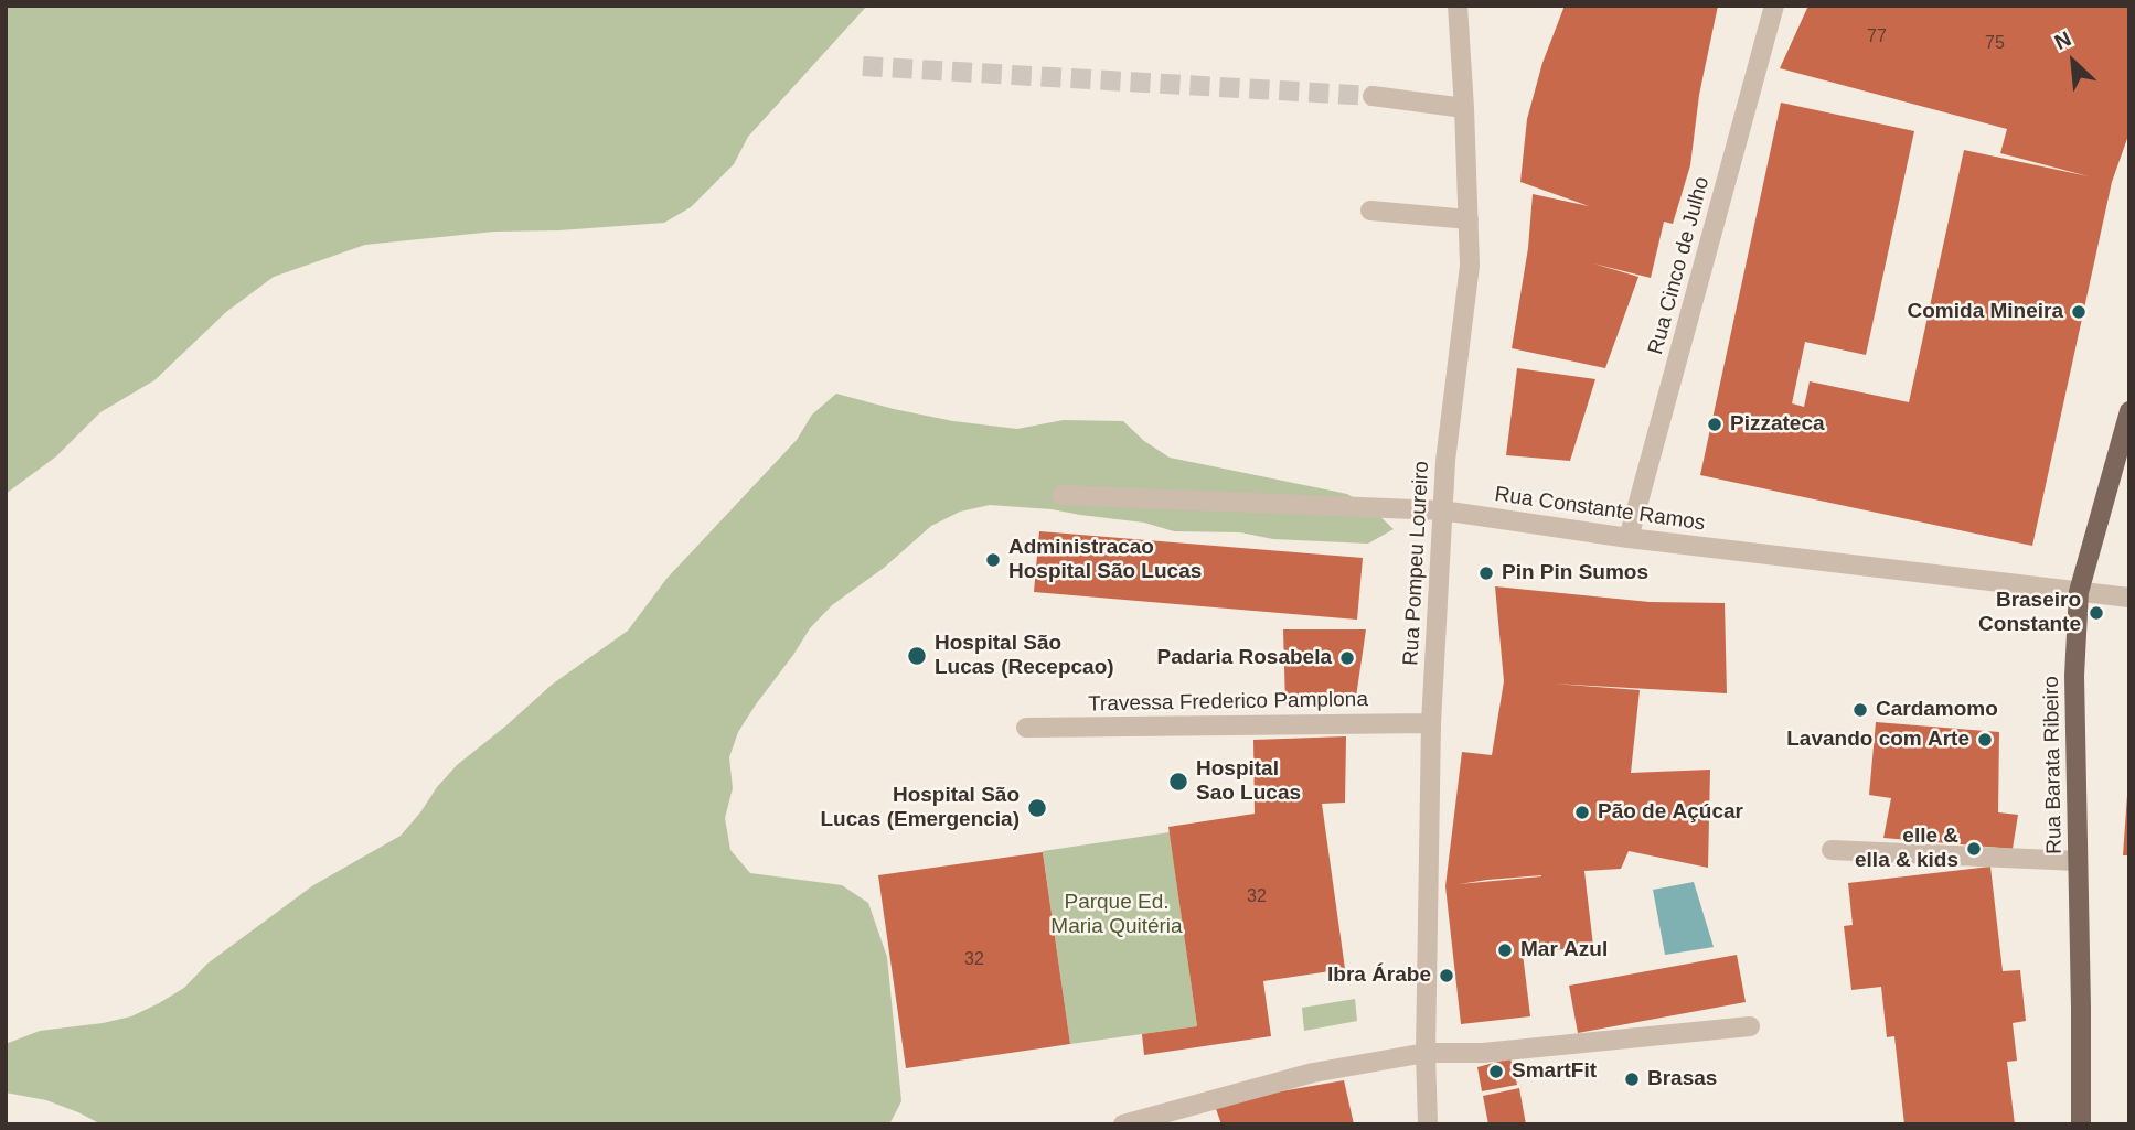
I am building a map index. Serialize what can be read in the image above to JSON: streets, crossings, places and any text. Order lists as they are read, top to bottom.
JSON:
{
  "streets": {
    "main road": ["Rua Barata Ribeiro"],
    "street": [
      "Rua Cinco de Julho",
      "Rua Constante Ramos",
      "Rua Pompeu Loureiro",
      "Travessa Frederico Pamplona"
    ]
  },
  "crossings": [
    ["Rua Cinco de Julho", "Rua Constante Ramos"],
    ["Rua Constante Ramos", "Rua Pompeu Loureiro"],
    ["Rua Constante Ramos", "Rua Barata Ribeiro"],
    ["Rua Pompeu Loureiro", "Travessa Frederico Pamplona"]
  ],
  "parks": ["Parque Ed. Maria Quitéria"],
  "places": [
    "Comida Mineira",
    "Pizzateca",
    "Administracao Hospital São Lucas",
    "Pin Pin Sumos",
    "Braseiro Constante",
    "Hospital São Lucas (Recepcao)",
    "Padaria Rosabela",
    "Cardamomo",
    "Lavando com Arte",
    "Hospital Sao Lucas",
    "Hospital São Lucas (Emergencia)",
    "Pão de Açúcar",
    "elle & ella & kids",
    "Mar Azul",
    "Ibra Árabe",
    "SmartFit",
    "Brasas"
  ],
  "house_numbers": [
    "77",
    "75",
    "32",
    "32"
  ],
  "north": "top left"
}
